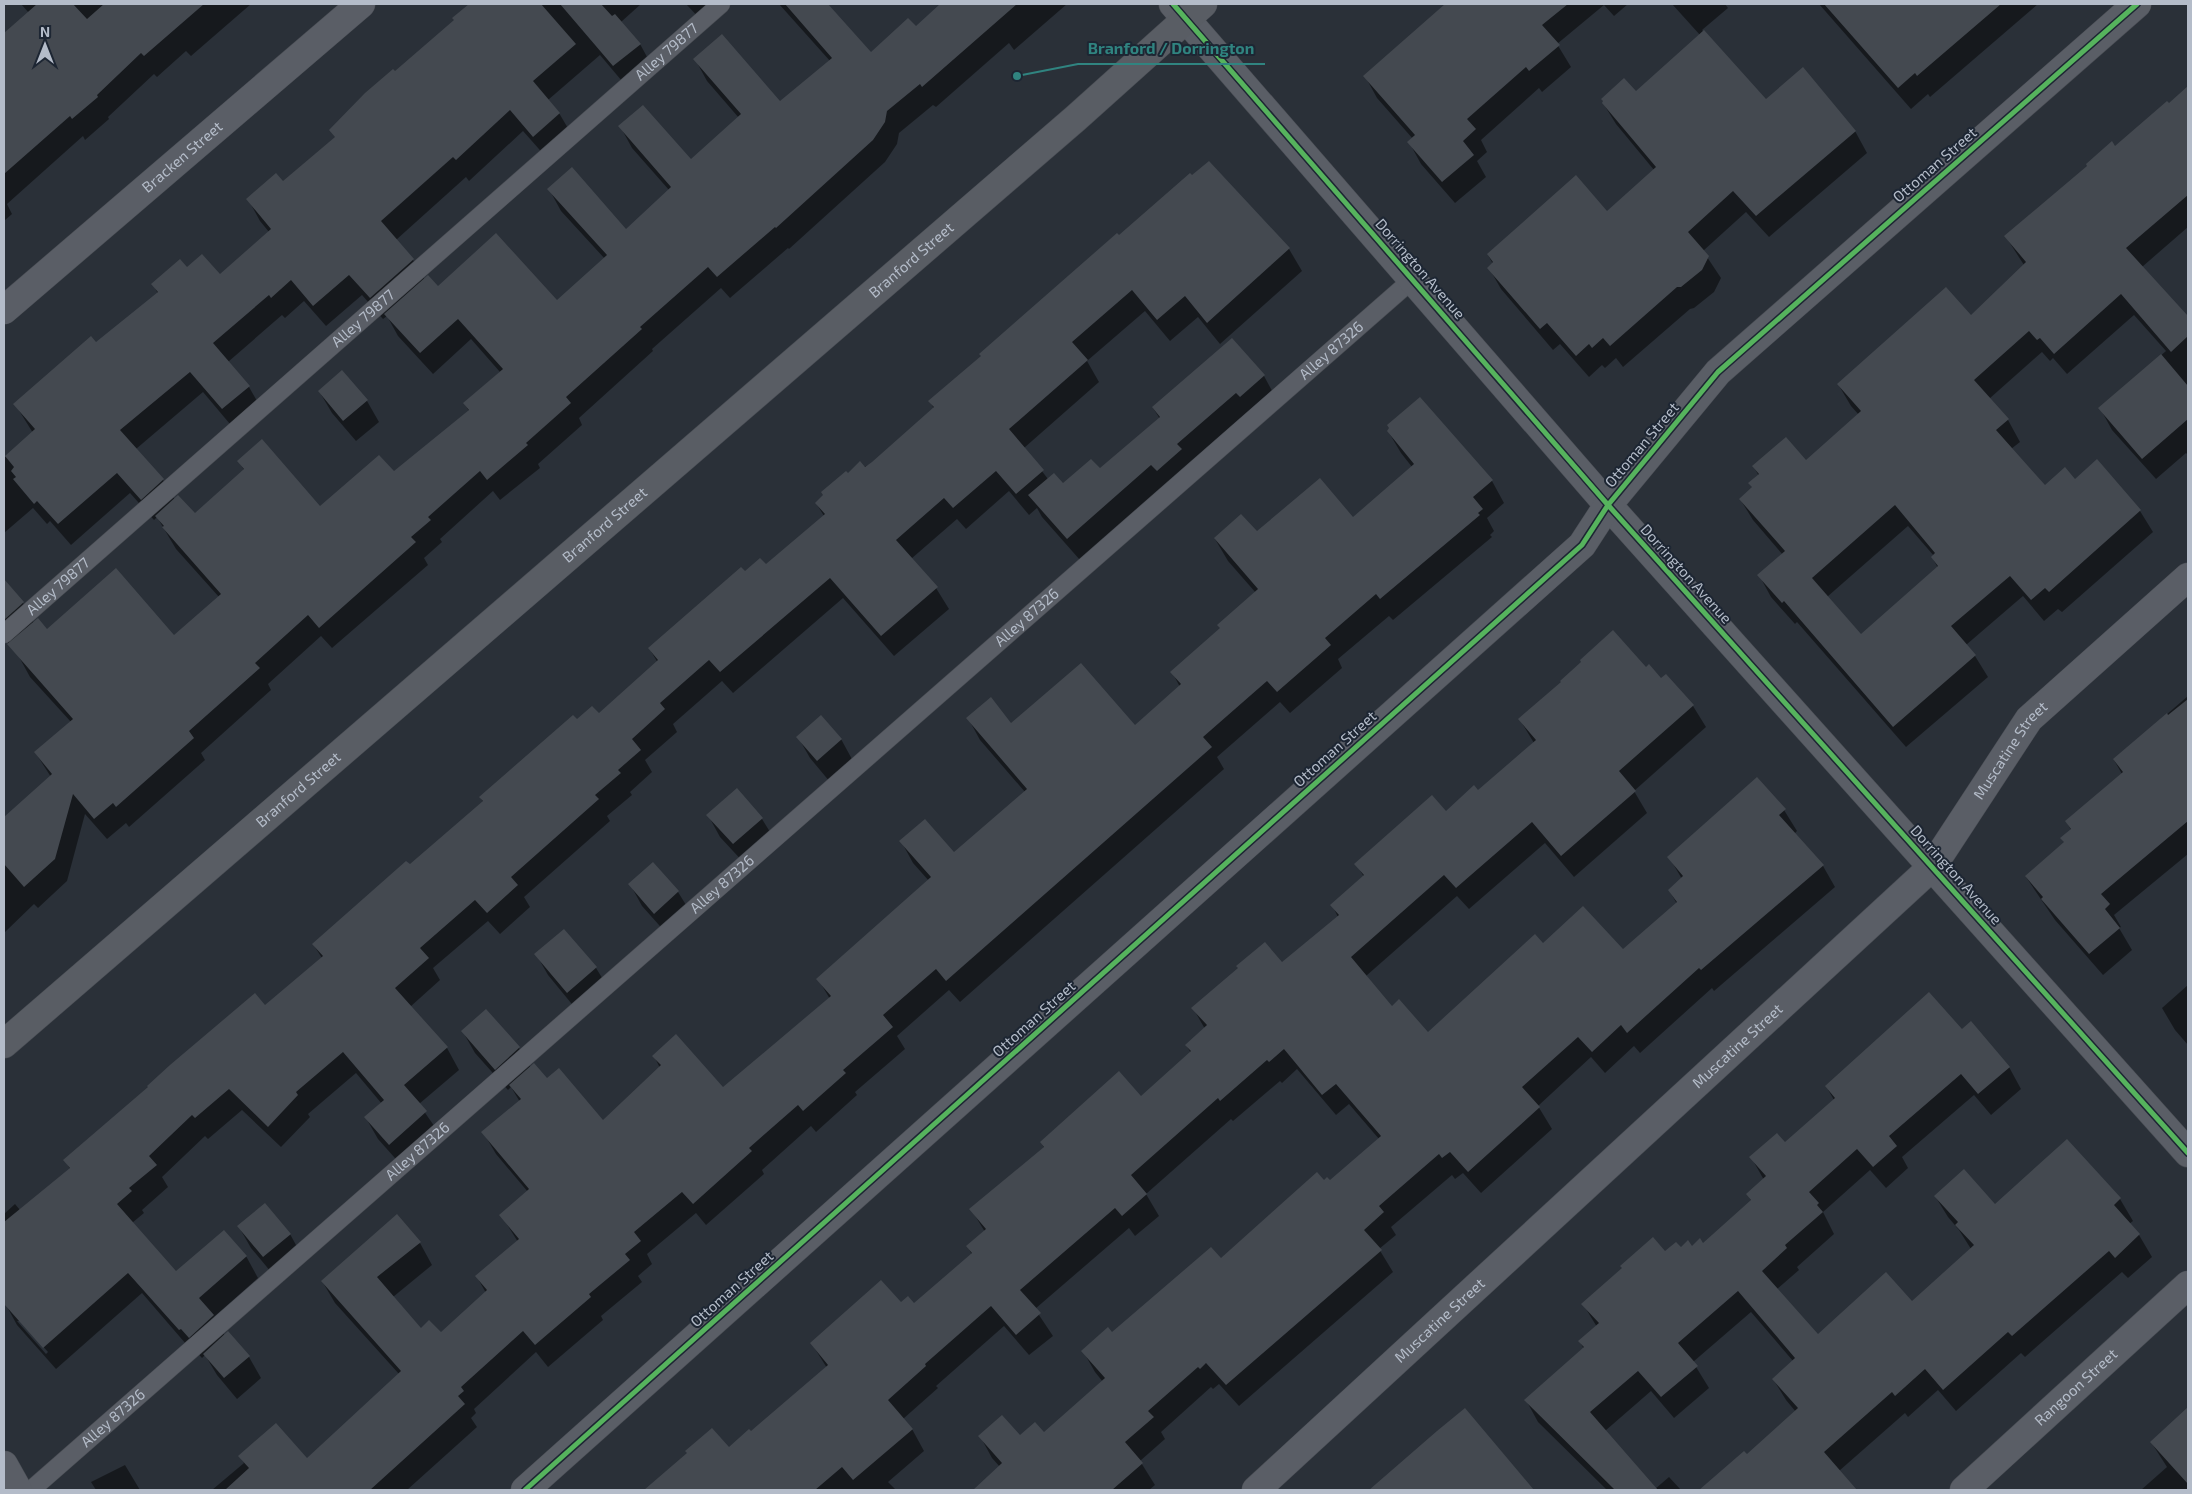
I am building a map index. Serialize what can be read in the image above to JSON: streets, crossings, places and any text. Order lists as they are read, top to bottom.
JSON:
{
  "streets": {
    "main road": ["Branford Street"],
    "street": [
      "Bracken Street",
      "Ottoman Street",
      "Dorrington Avenue",
      "Muscatine Street",
      "Rangoon Street"
    ],
    "lane": ["Alley 79877", "Alley 87326"]
  },
  "crossings": [
    ["Ottoman Street", "Dorrington Avenue"],
    ["Branford Street", "Dorrington Avenue"],
    ["Dorrington Avenue", "Alley 87326"],
    ["Dorrington Avenue", "Muscatine Street"]
  ],
  "places": ["Branford / Dorrington"],
  "north": "top"
}
